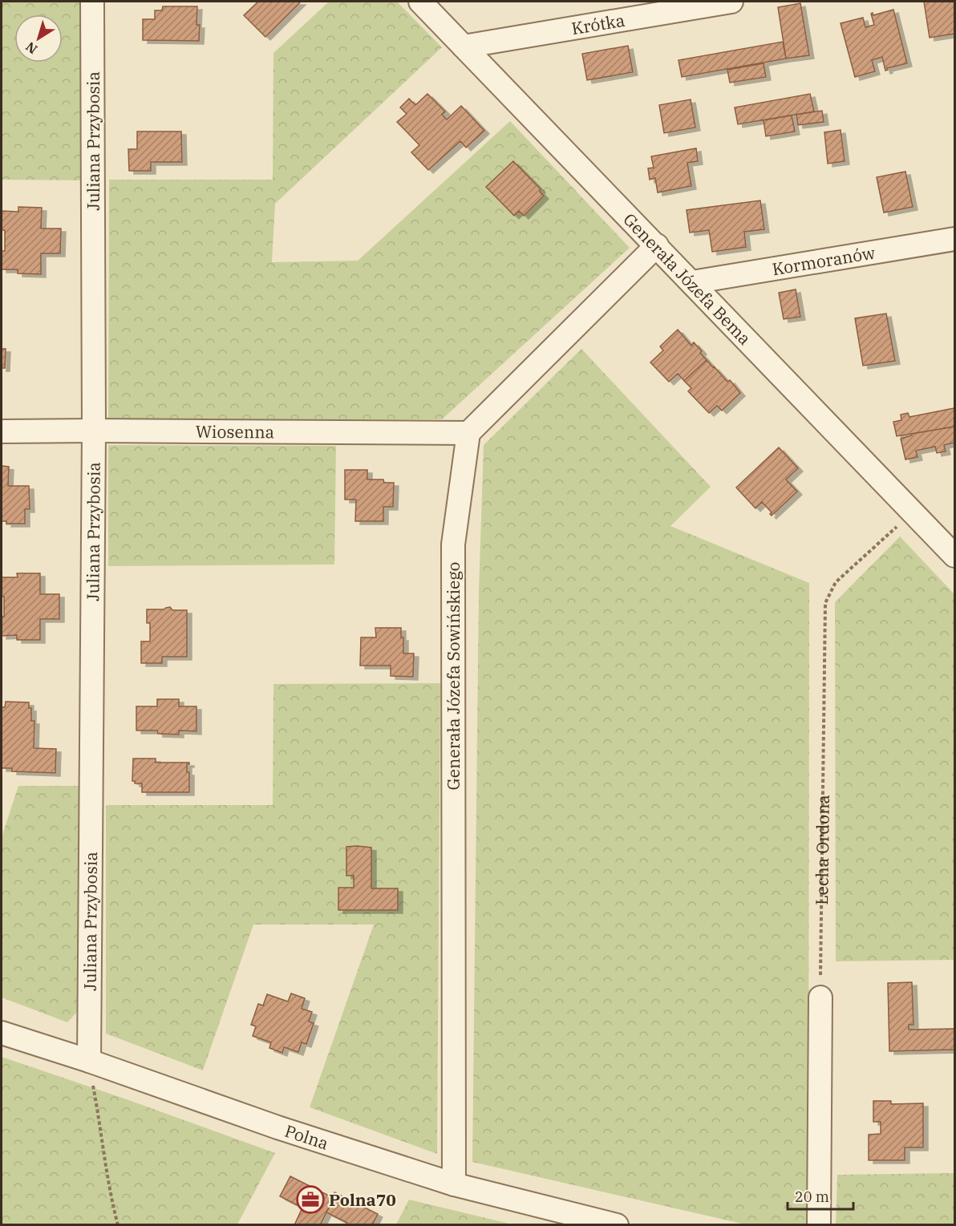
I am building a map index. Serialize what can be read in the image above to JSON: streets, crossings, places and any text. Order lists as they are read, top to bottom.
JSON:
{
  "streets": {
    "street": [
      "Krótka",
      "Juliana Przybosia",
      "Kormoranów",
      "Generała Józefa Bema",
      "Wiosenna",
      "Generała Józefa Sowińskiego",
      "Polna"
    ],
    "path": ["Lecha Ordona"]
  },
  "crossings": [
    ["Krótka", "Generała Józefa Bema"],
    ["Juliana Przybosia", "Wiosenna"],
    ["Juliana Przybosia", "Polna"],
    ["Kormoranów", "Generała Józefa Bema"],
    ["Generała Józefa Bema", "Lecha Ordona"],
    ["Wiosenna", "Generała Józefa Sowińskiego"],
    ["Generała Józefa Sowińskiego", "Polna"]
  ],
  "places": {
    "office": ["Polna70"]
  },
  "scale_bar": "20 m",
  "north": "bottom left"
}
